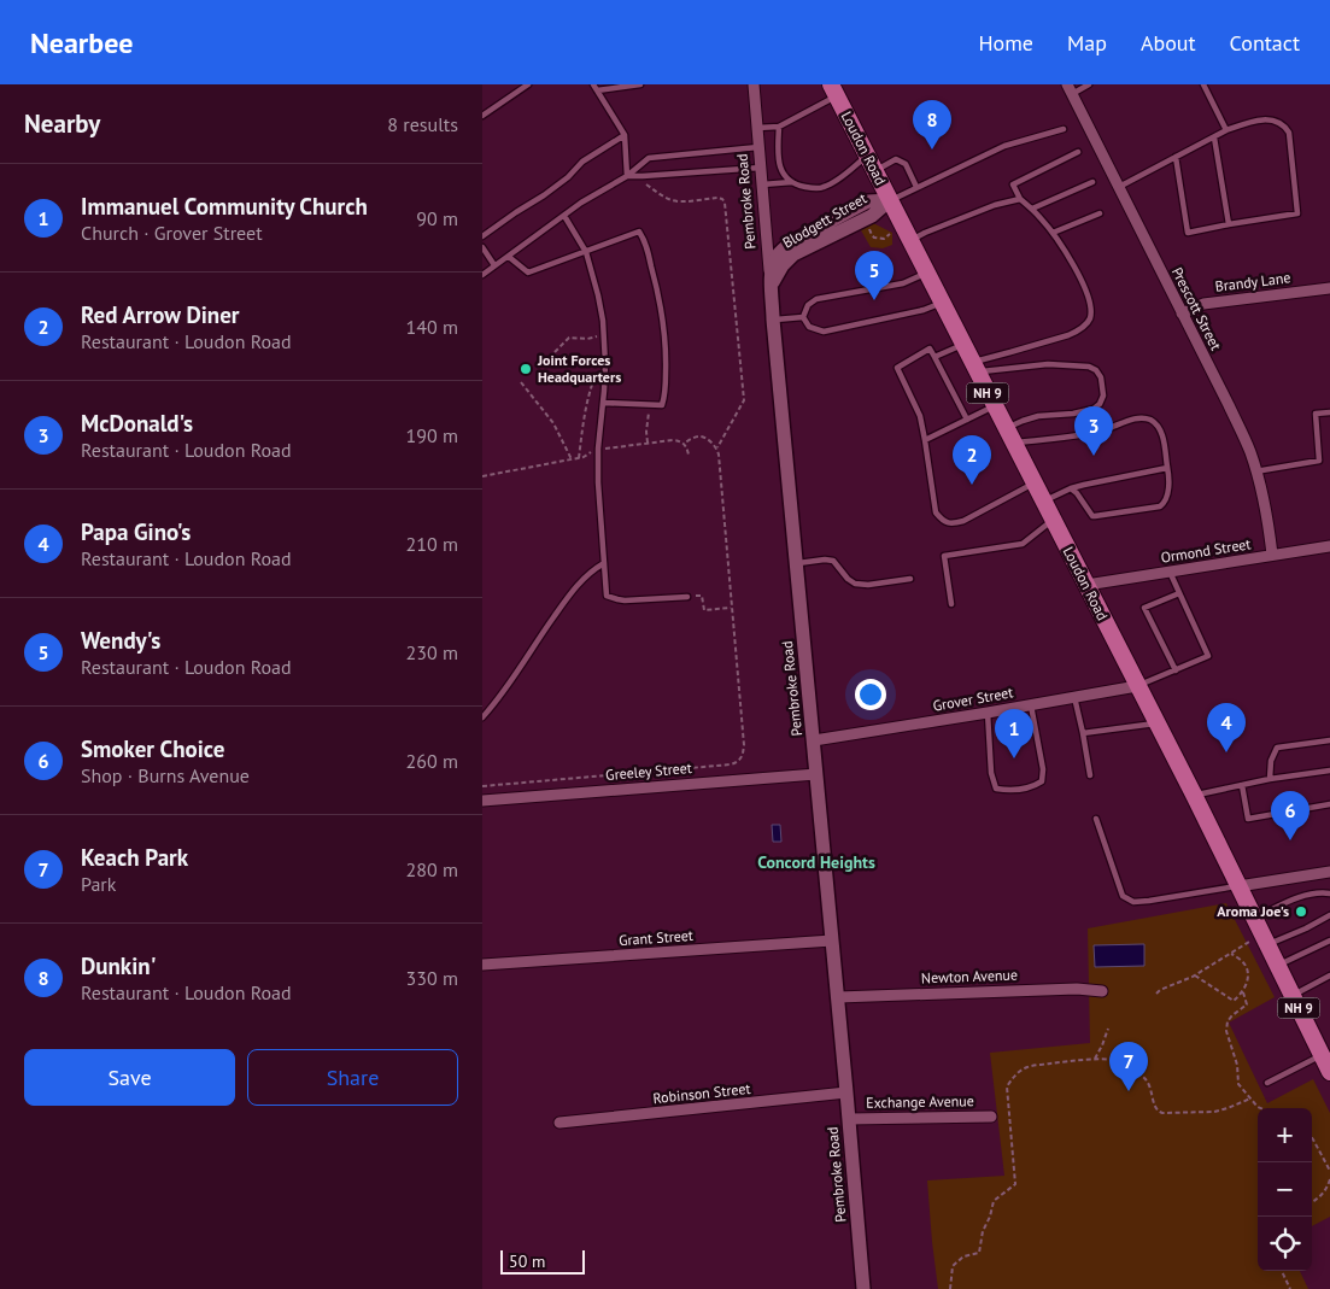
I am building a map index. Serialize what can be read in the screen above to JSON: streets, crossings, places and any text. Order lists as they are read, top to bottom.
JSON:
{
  "streets": {
    "main road": ["Loudon Road", "NH 9"],
    "street": [
      "Pembroke Road",
      "Blodgett Street",
      "Brandy Lane",
      "Prescott Street",
      "Ormond Street",
      "Grover Street",
      "Greeley Street",
      "Grant Street",
      "Newton Avenue",
      "Robinson Street",
      "Exchange Avenue"
    ]
  },
  "crossings": [
    ["Loudon Road", "Blodgett Street"],
    ["Loudon Road", "Ormond Street"],
    ["Loudon Road", "Grover Street"],
    ["Pembroke Road", "Blodgett Street"],
    ["Pembroke Road", "Grover Street"],
    ["Pembroke Road", "Greeley Street"],
    ["Pembroke Road", "Grant Street"],
    ["Pembroke Road", "Newton Avenue"],
    ["Pembroke Road", "Robinson Street"],
    ["Pembroke Road", "Exchange Avenue"],
    ["Brandy Lane", "Prescott Street"],
    ["Prescott Street", "Ormond Street"]
  ],
  "districts": ["Concord Heights"],
  "places": ["Joint Forces Headquarters", "Aroma Joe's"],
  "scale_bar": "50 m",
  "page": {
    "header": "Nearbee",
    "nav": [
      "Home",
      "Map",
      "About",
      "Contact"
    ],
    "heading": ["Nearby", "8 results"],
    "pins": [
      "8",
      "5",
      "3",
      "2",
      "4",
      "1",
      "6",
      "7"
    ],
    "list": [
      {
        "mark": "1",
        "name": "Immanuel Community Church",
        "note": "Church · Grover Street",
        "value": "90 m"
      },
      {
        "mark": "2",
        "name": "Red Arrow Diner",
        "note": "Restaurant · Loudon Road",
        "value": "140 m"
      },
      {
        "mark": "3",
        "name": "McDonald's",
        "note": "Restaurant · Loudon Road",
        "value": "190 m"
      },
      {
        "mark": "4",
        "name": "Papa Gino's",
        "note": "Restaurant · Loudon Road",
        "value": "210 m"
      },
      {
        "mark": "5",
        "name": "Wendy's",
        "note": "Restaurant · Loudon Road",
        "value": "230 m"
      },
      {
        "mark": "6",
        "name": "Smoker Choice",
        "note": "Shop · Burns Avenue",
        "value": "260 m"
      },
      {
        "mark": "7",
        "name": "Keach Park",
        "note": "Park",
        "value": "280 m"
      },
      {
        "mark": "8",
        "name": "Dunkin'",
        "note": "Restaurant · Loudon Road",
        "value": "330 m"
      }
    ],
    "buttons": ["Save", "Share"],
    "map_buttons": ["+", "−"],
    "scale": "50 m"
  }
}
